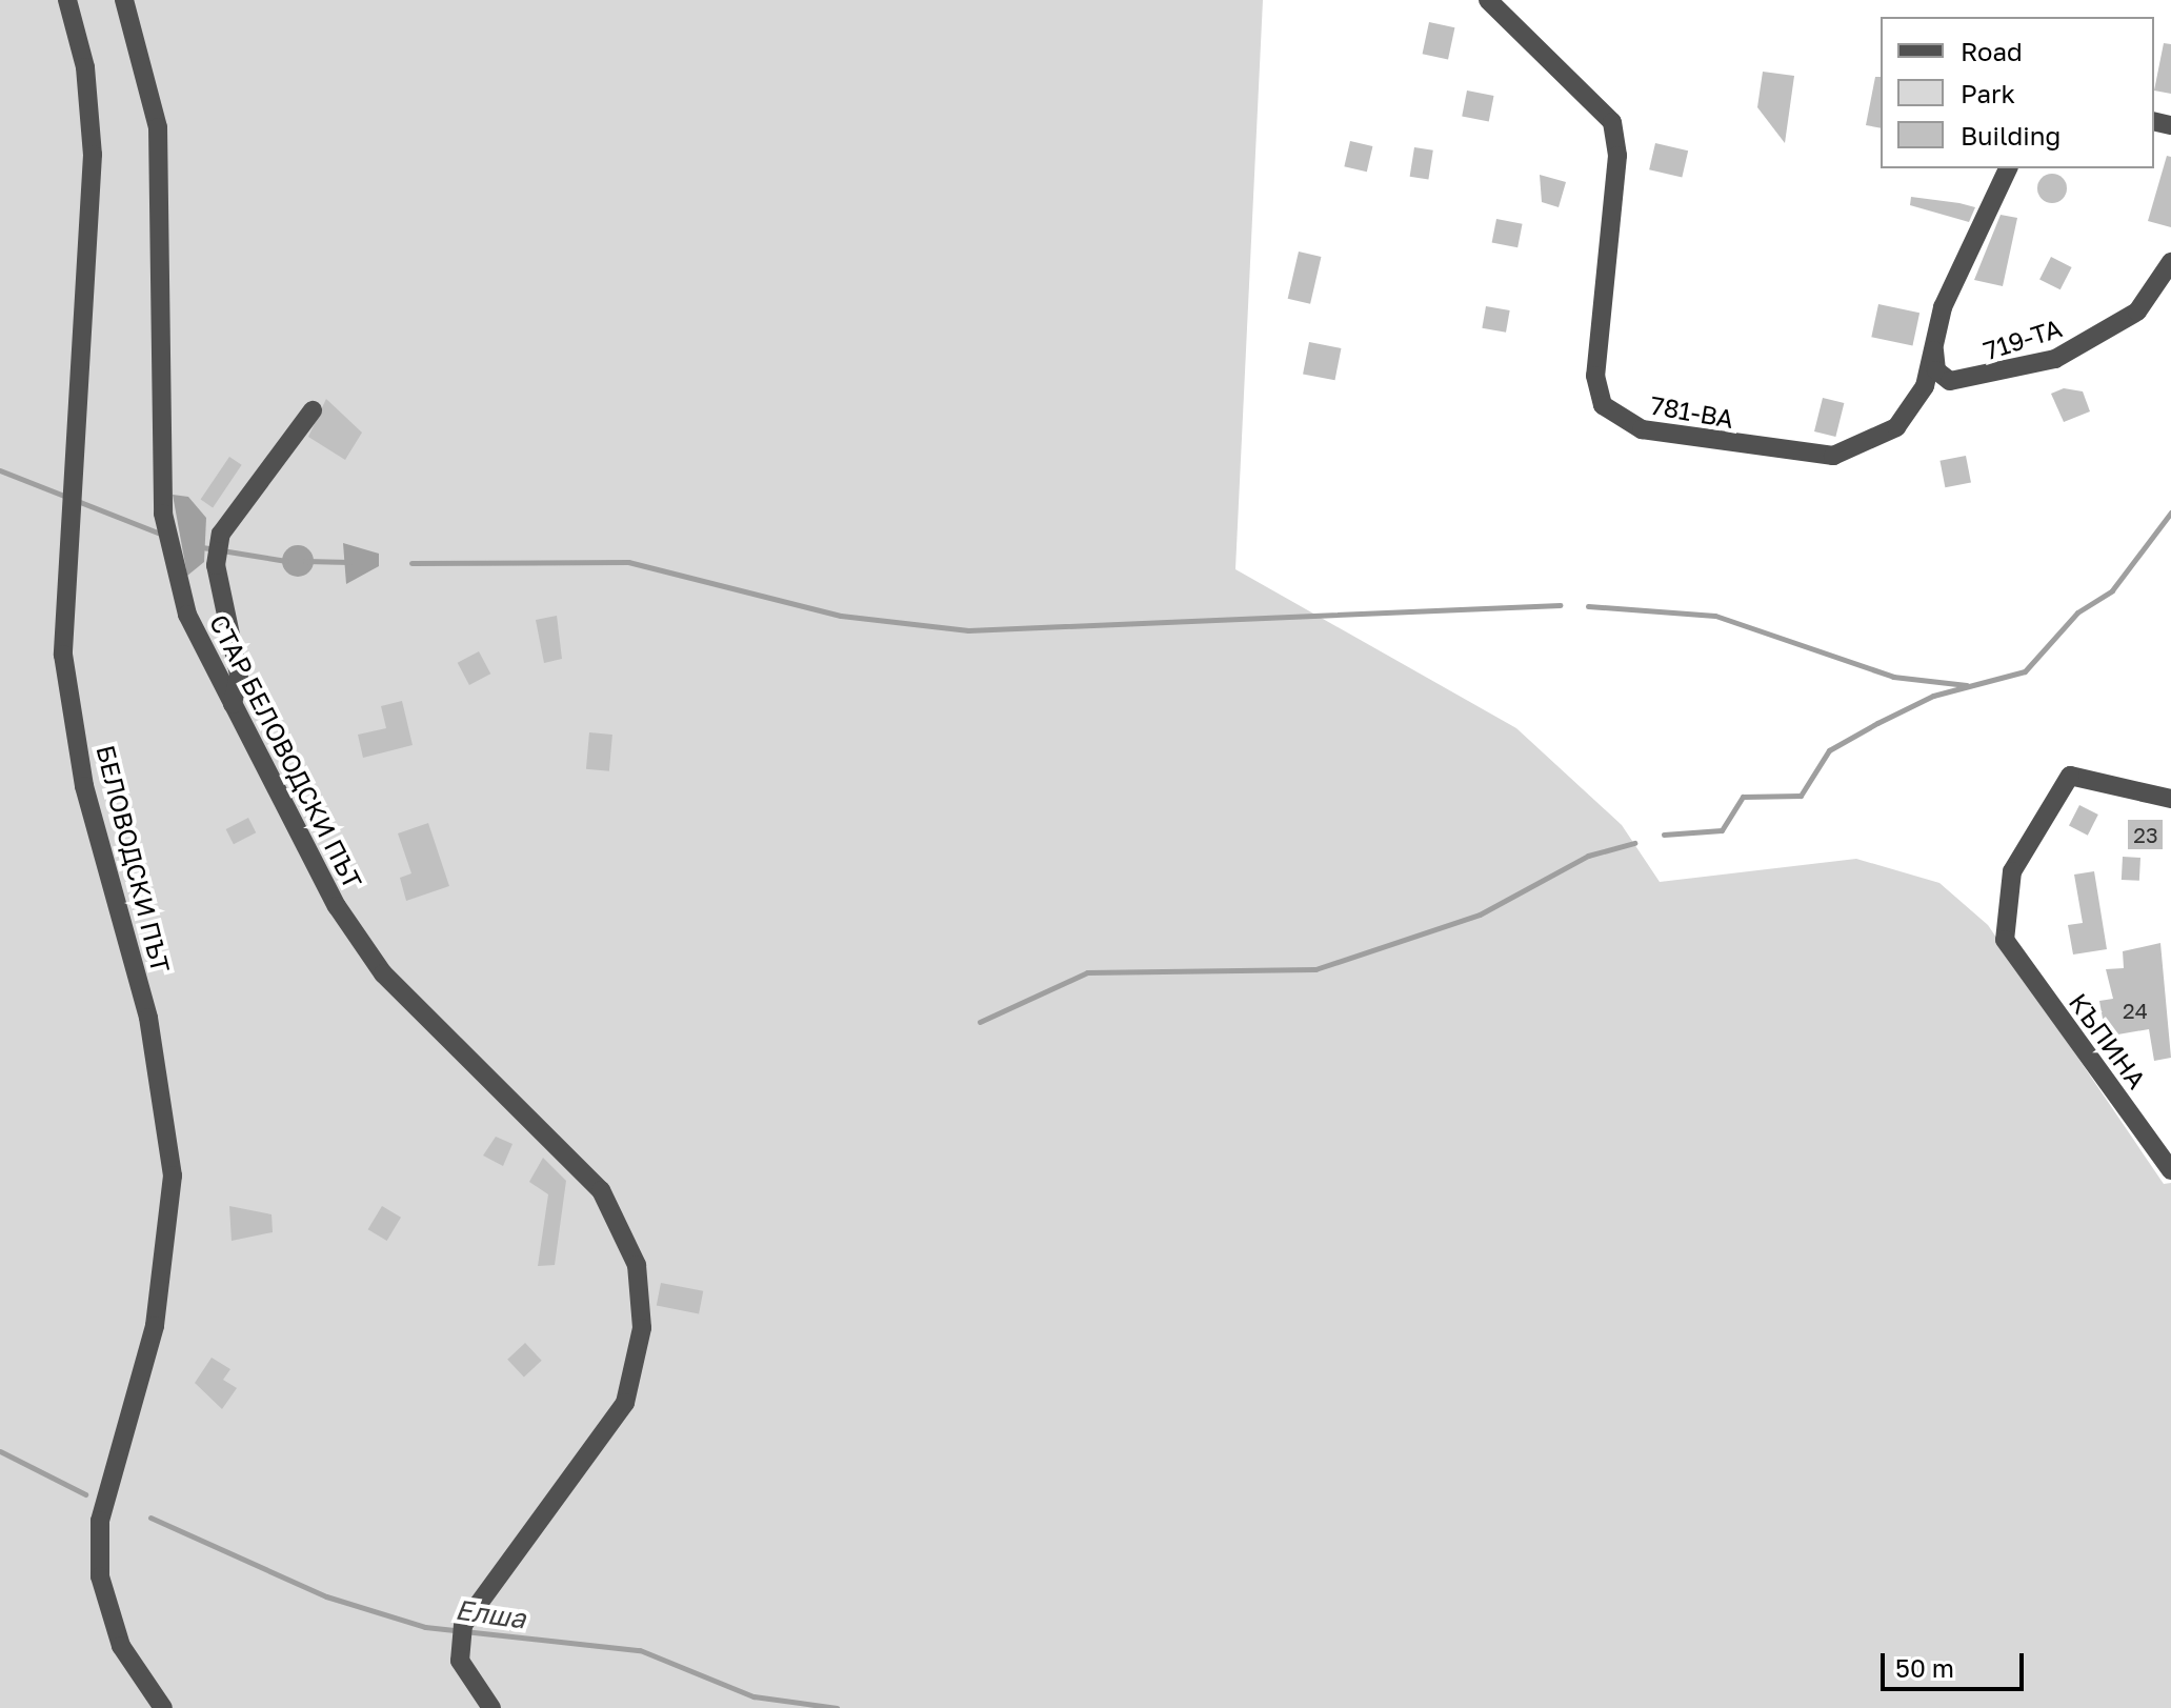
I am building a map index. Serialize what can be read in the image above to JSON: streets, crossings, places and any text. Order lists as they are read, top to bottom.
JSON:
{
  "streets": {
    "street": [
      "719-ТА",
      "781-ВА",
      "СТАР БЕЛОВОДСКИ ПЪТ",
      "БЕЛОВОДСКИ ПЪТ",
      "КЪПИНА"
    ]
  },
  "crossings": [
    ["719-ТА", "781-ВА"]
  ],
  "water": ["Елша"],
  "house_numbers": ["23", "24"],
  "legend": ["Road", "Park", "Building"],
  "scale_bar": "50 m"
}
